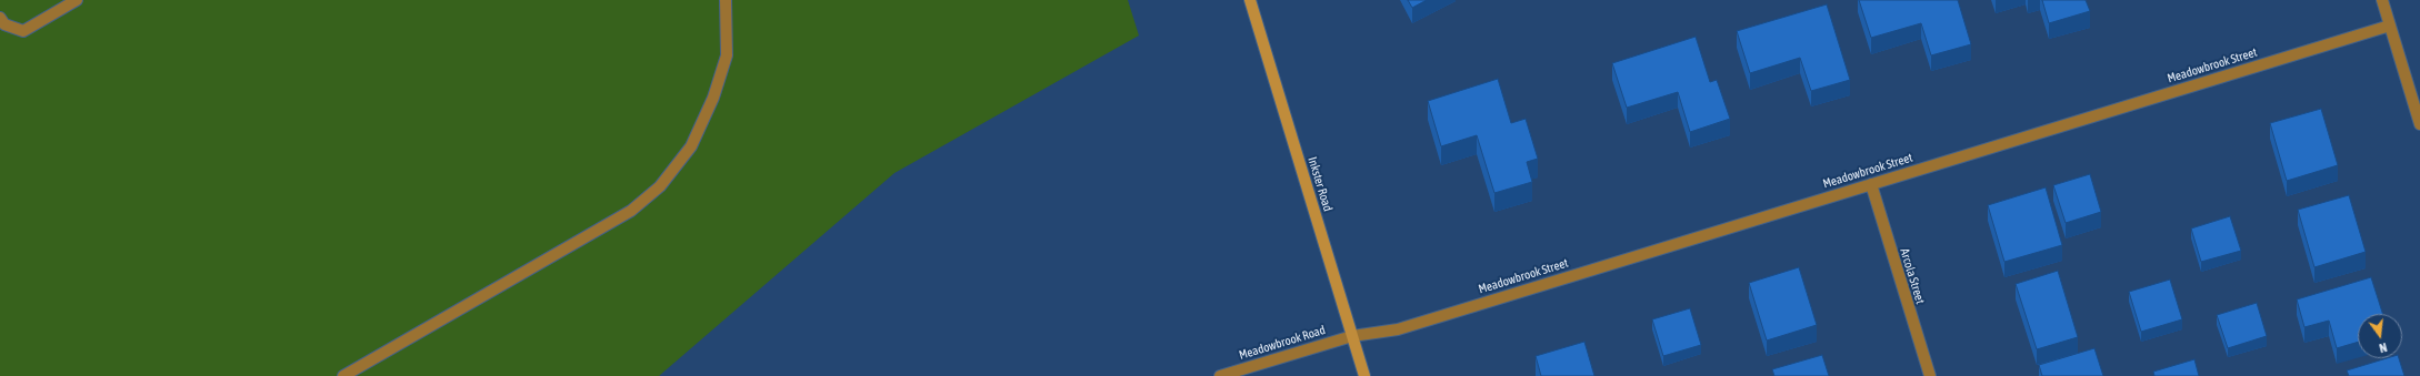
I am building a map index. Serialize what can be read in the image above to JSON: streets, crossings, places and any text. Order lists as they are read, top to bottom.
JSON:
{
  "streets": {
    "main road": ["Inkster Road"],
    "street": ["Meadowbrook Street", "Arcola Street", "Meadowbrook Road"]
  },
  "crossings": [
    ["Meadowbrook Street", "Inkster Road"],
    ["Meadowbrook Street", "Arcola Street"],
    ["Meadowbrook Street", "Meadowbrook Road"],
    ["Inkster Road", "Meadowbrook Road"]
  ],
  "north": "bottom"
}
